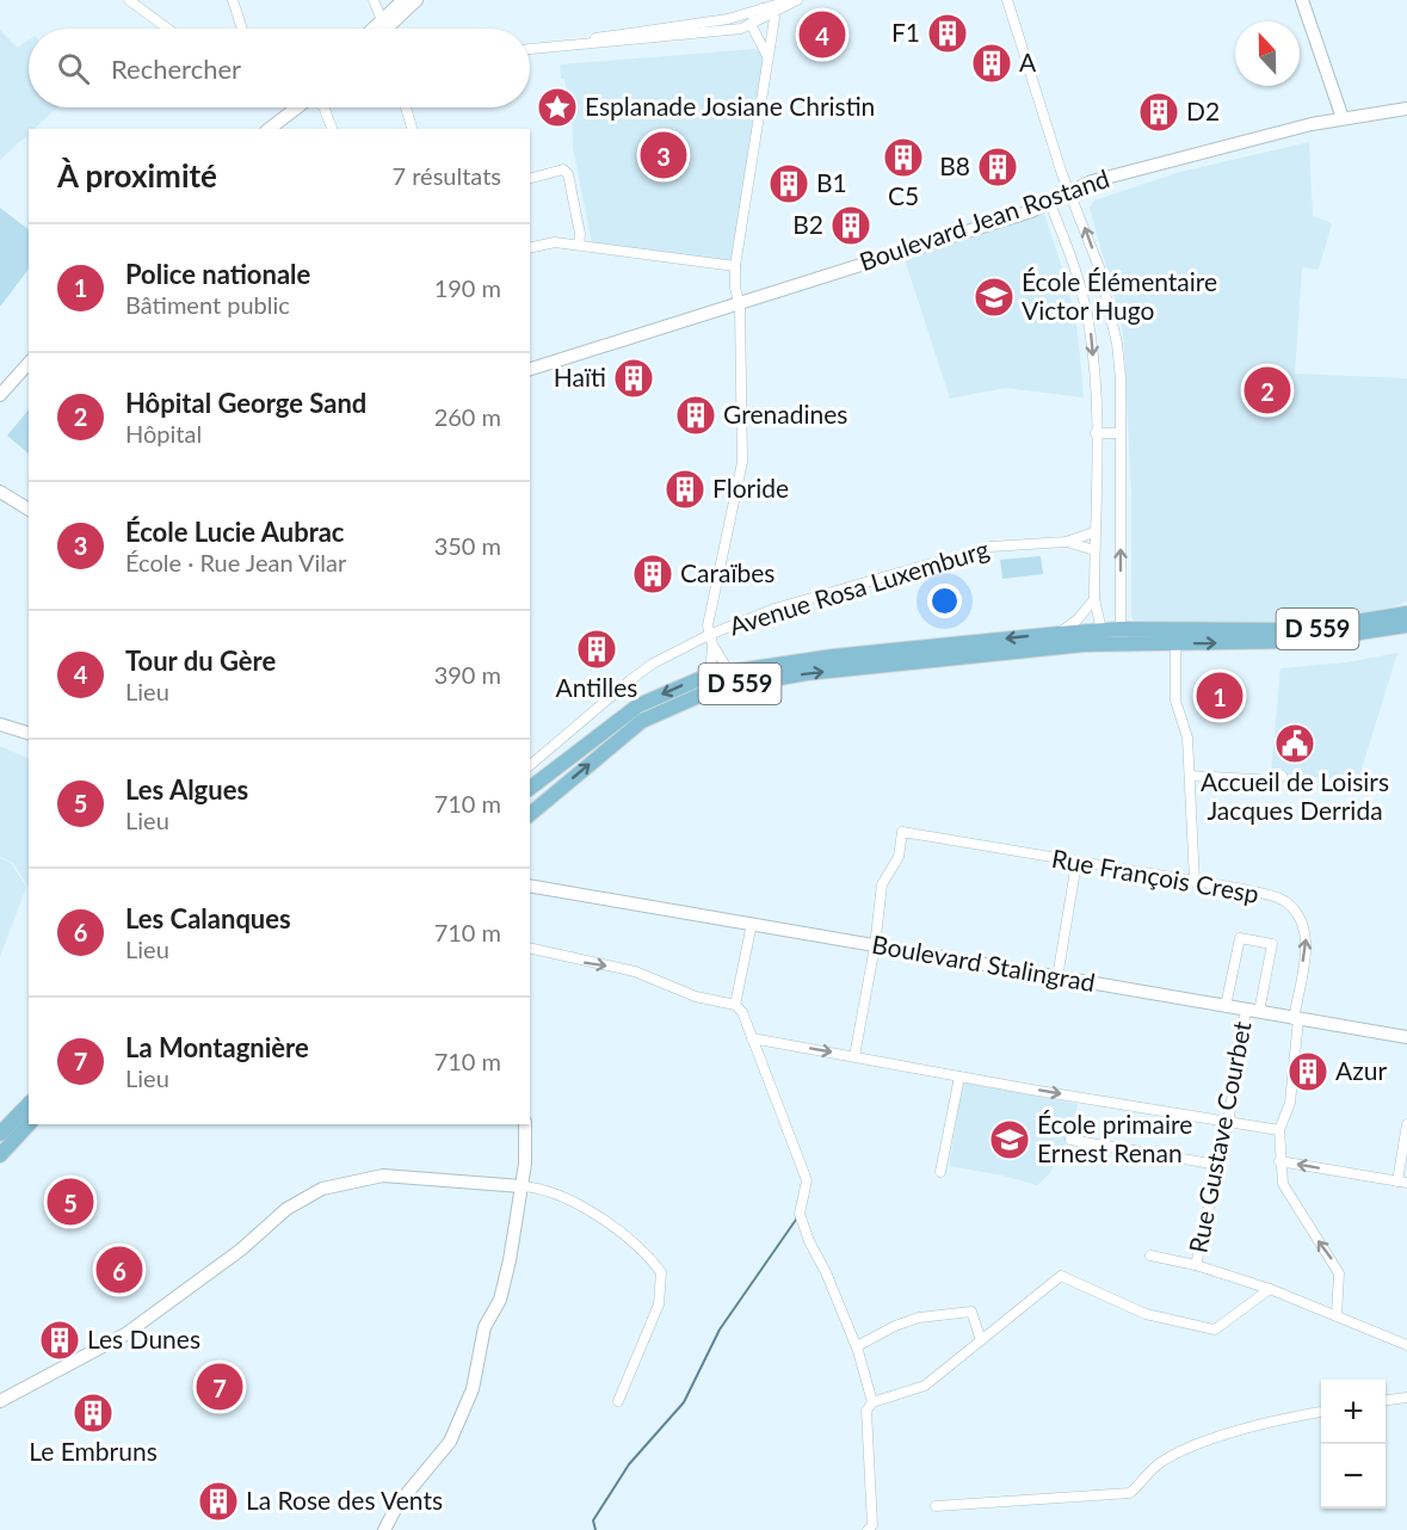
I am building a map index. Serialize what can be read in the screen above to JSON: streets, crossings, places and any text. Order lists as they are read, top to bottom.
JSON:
{
  "streets": {
    "main road": ["D 559"],
    "street": [
      "Boulevard Jean Rostand",
      "Avenue Rosa Luxemburg",
      "Rue François Cresp",
      "Boulevard Stalingrad",
      "Rue Gustave Courbet"
    ]
  },
  "crossings": [
    ["Rue François Cresp", "Boulevard Stalingrad"],
    ["Boulevard Stalingrad", "Rue Gustave Courbet"]
  ],
  "places": {
    "building": [
      "F1",
      "A",
      "D2",
      "C5",
      "B8",
      "B1",
      "B2",
      "Haïti",
      "Grenadines",
      "Floride",
      "Caraïbes",
      "Antilles",
      "Azur",
      "Les Dunes",
      "Le Embruns",
      "La Rose des Vents"
    ],
    "place": ["Esplanade Josiane Christin"],
    "school or university": ["École Élémentaire Victor Hugo", "École primaire Ernest Renan"],
    "public building": ["Accueil de Loisirs Jacques Derrida"]
  },
  "north": "top",
  "page": {
    "pins": [
      "4",
      "3",
      "2",
      "1",
      "5",
      "6",
      "7"
    ],
    "search": "Rechercher",
    "heading": ["À proximité", "7 résultats"],
    "list": [
      {
        "mark": "1",
        "name": "Police nationale",
        "note": "Bâtiment public",
        "value": "190 m"
      },
      {
        "mark": "2",
        "name": "Hôpital George Sand",
        "note": "Hôpital",
        "value": "260 m"
      },
      {
        "mark": "3",
        "name": "École Lucie Aubrac",
        "note": "École · Rue Jean Vilar",
        "value": "350 m"
      },
      {
        "mark": "4",
        "name": "Tour du Gère",
        "note": "Lieu",
        "value": "390 m"
      },
      {
        "mark": "5",
        "name": "Les Algues",
        "note": "Lieu",
        "value": "710 m"
      },
      {
        "mark": "6",
        "name": "Les Calanques",
        "note": "Lieu",
        "value": "710 m"
      },
      {
        "mark": "7",
        "name": "La Montagnière",
        "note": "Lieu",
        "value": "710 m"
      }
    ],
    "map_buttons": ["+", "−"]
  }
}
